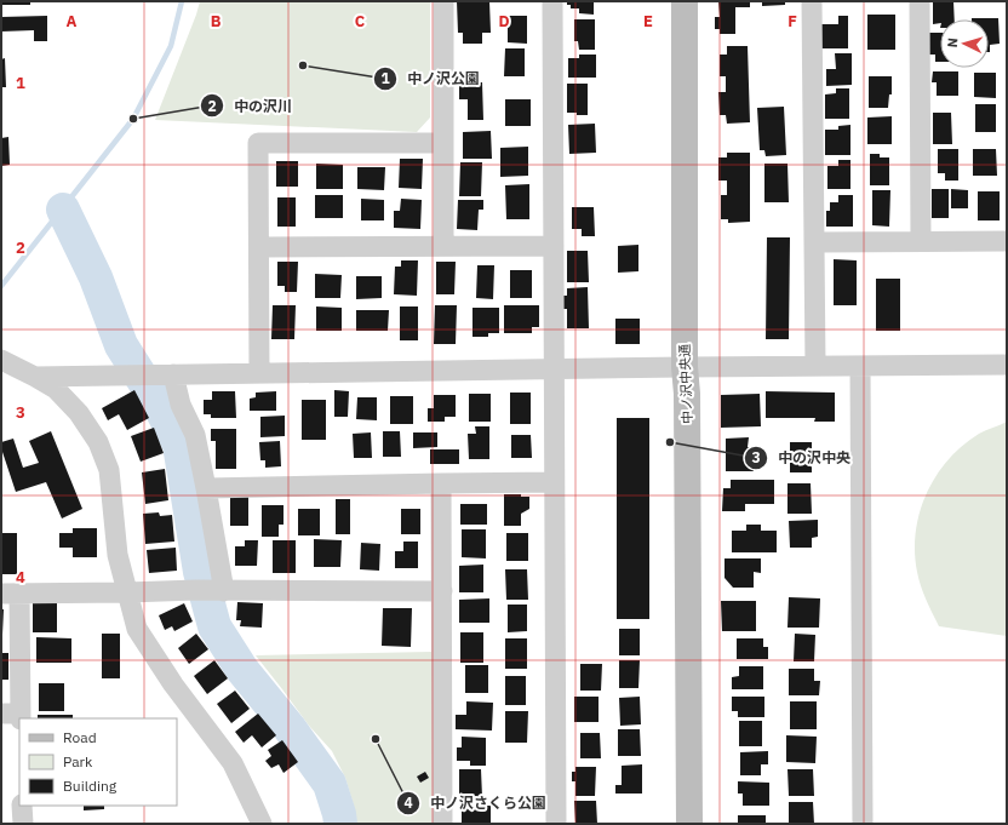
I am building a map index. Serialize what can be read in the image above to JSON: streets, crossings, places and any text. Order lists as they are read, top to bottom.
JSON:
{
  "streets": {
    "street": ["中ノ沢中央通"]
  },
  "places": [
    "中ノ沢公園",
    "中の沢川",
    "中の沢中央",
    "中ノ沢さくら公園"
  ],
  "legend": ["Road", "Park", "Building"],
  "north": "left",
  "grid": {
    "columns": [
      "A",
      "B",
      "C",
      "D",
      "E",
      "F"
    ],
    "rows": [
      "1",
      "2",
      "3",
      "4"
    ]
  }
}
